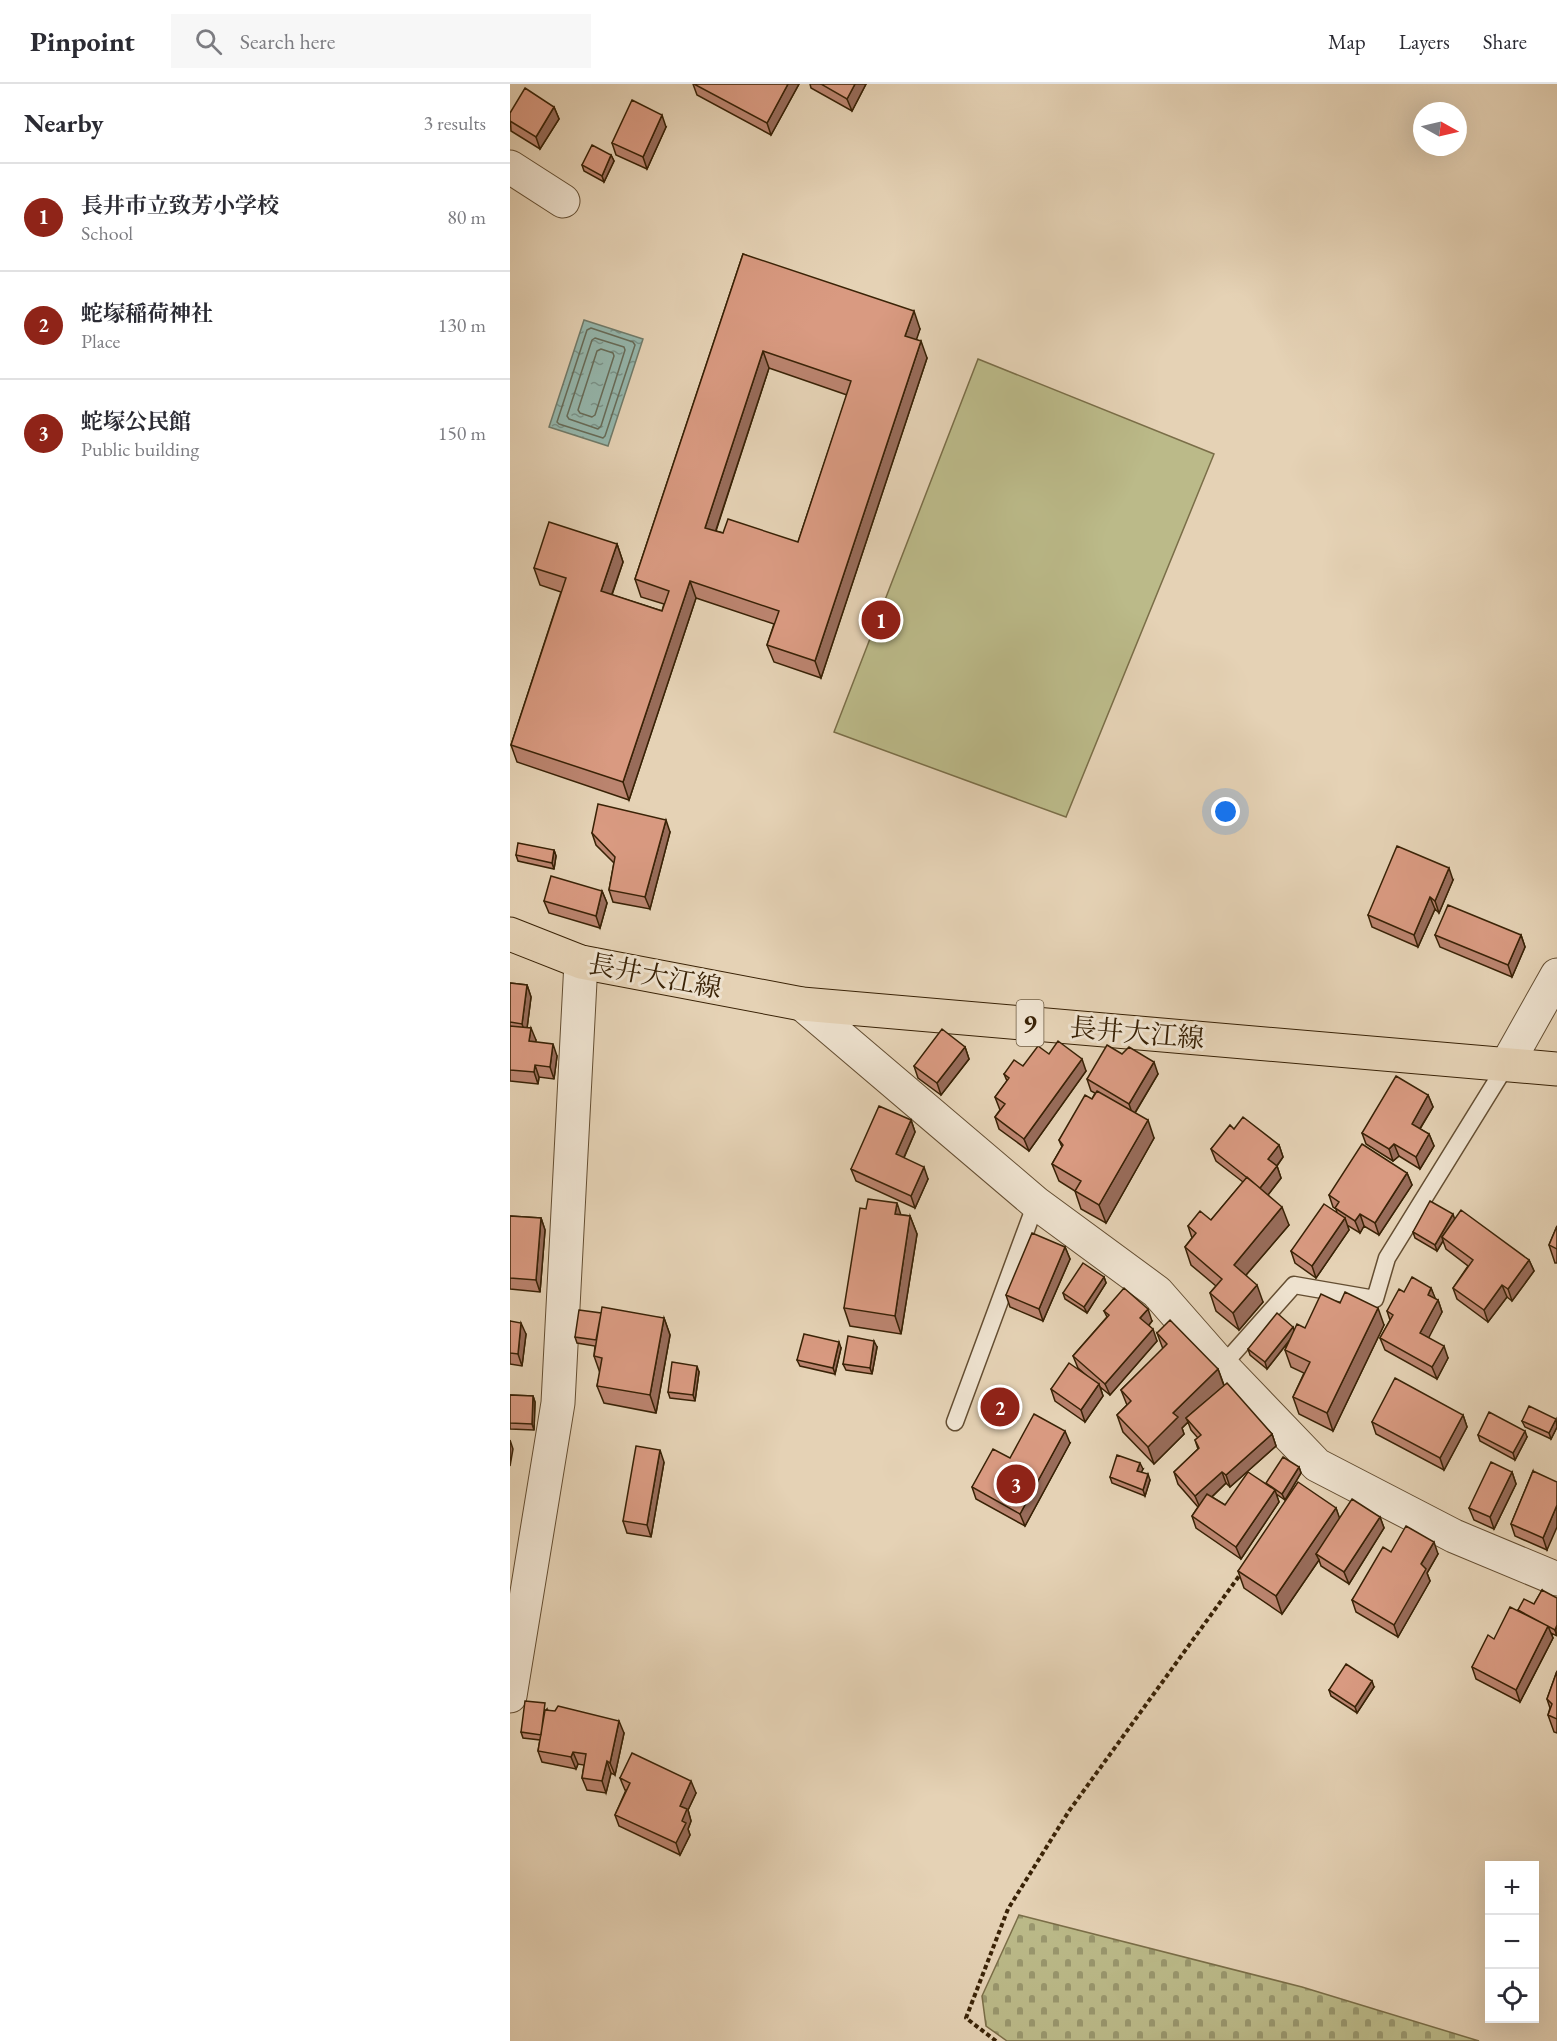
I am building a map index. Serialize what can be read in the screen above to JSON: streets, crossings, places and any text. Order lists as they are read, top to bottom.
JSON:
{
  "streets": {
    "main road": ["長井大江線", "9"]
  },
  "north": "right",
  "page": {
    "header": "Pinpoint",
    "search": "Search here",
    "nav": ["Map", "Layers", "Share"],
    "heading": ["Nearby", "3 results"],
    "list": [
      {
        "mark": "1",
        "name": "長井市立致芳小学校",
        "note": "School",
        "value": "80 m"
      },
      {
        "mark": "2",
        "name": "蛇塚稲荷神社",
        "note": "Place",
        "value": "130 m"
      },
      {
        "mark": "3",
        "name": "蛇塚公民館",
        "note": "Public building",
        "value": "150 m"
      }
    ],
    "pins": ["1", "2", "3"],
    "map_buttons": ["+", "−"]
  }
}
